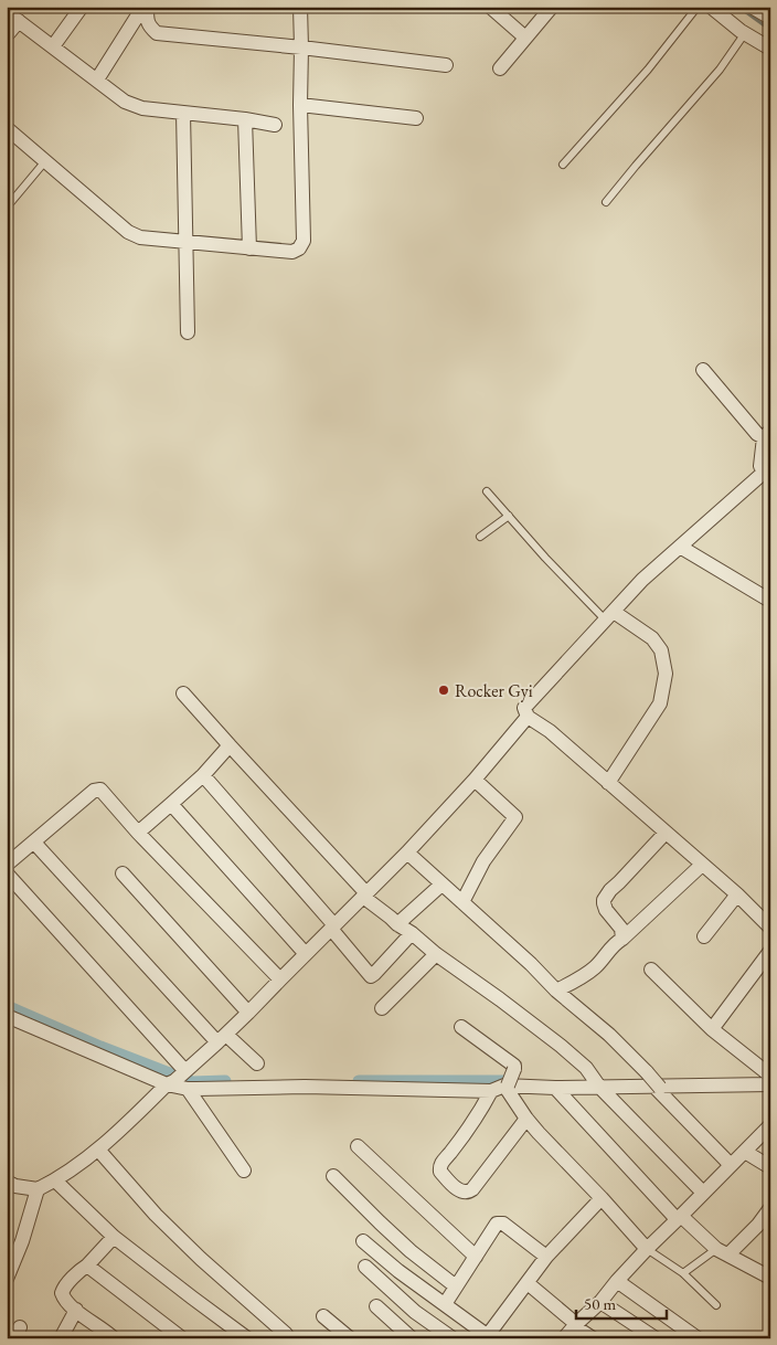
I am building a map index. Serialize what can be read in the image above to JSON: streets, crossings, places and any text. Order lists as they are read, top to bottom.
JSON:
{
  "places": ["Rocker Gyi"],
  "scale_bar": "50 m"
}
